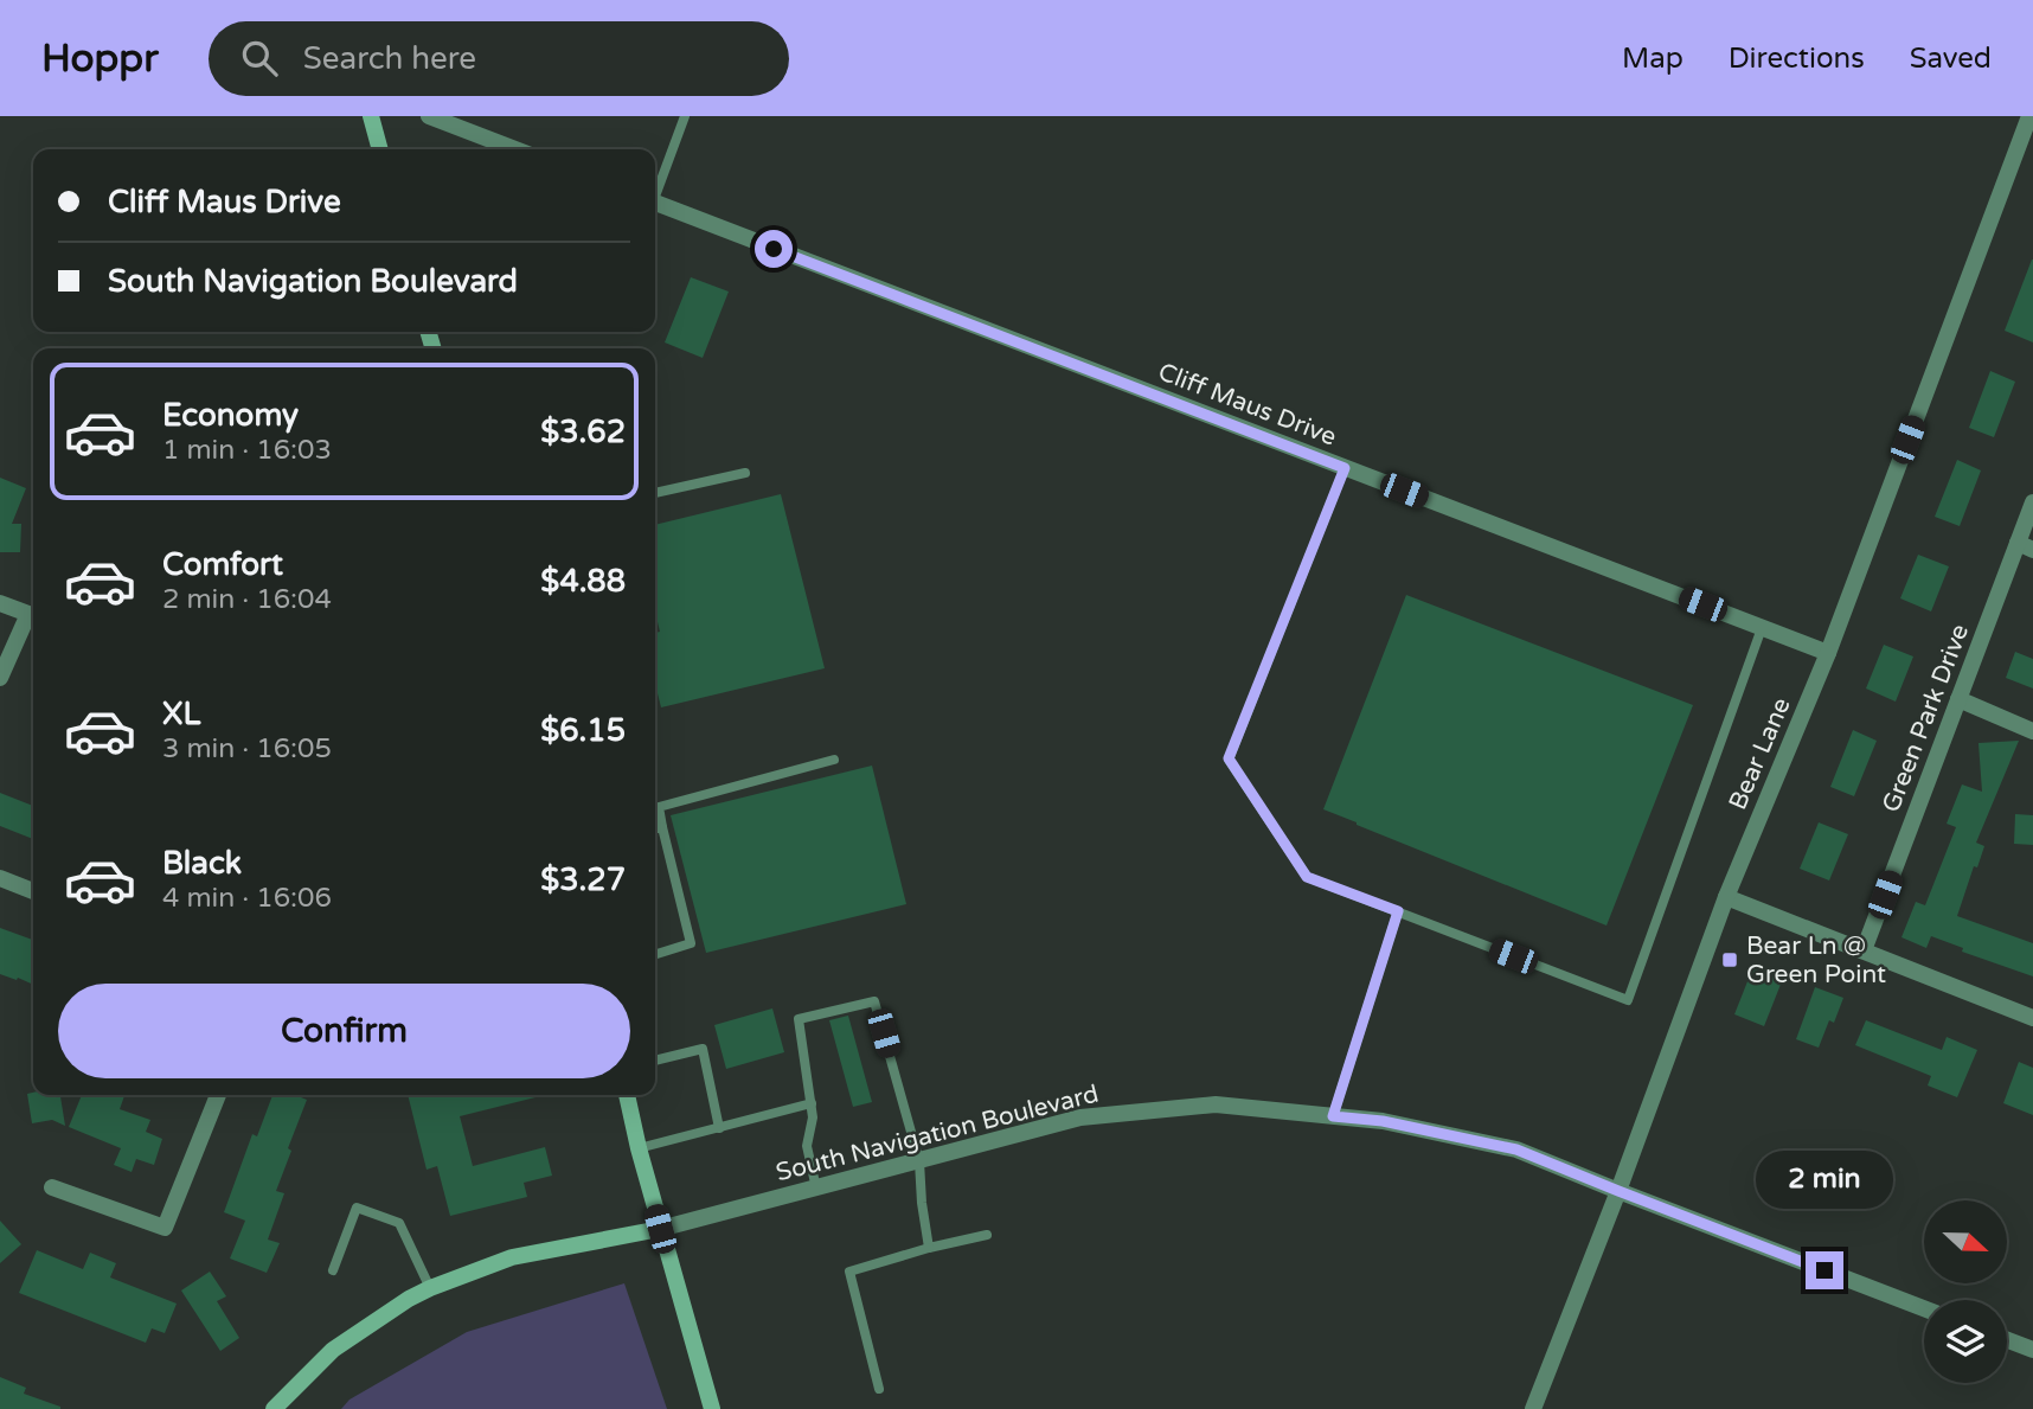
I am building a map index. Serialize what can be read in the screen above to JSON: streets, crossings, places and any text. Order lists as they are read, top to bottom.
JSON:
{
  "streets": {
    "street": [
      "Cliff Maus Drive",
      "Green Park Drive",
      "Bear Lane",
      "South Navigation Boulevard"
    ]
  },
  "crossings": [
    ["Cliff Maus Drive", "Bear Lane"],
    ["Bear Lane", "South Navigation Boulevard"]
  ],
  "places": {
    "transit": ["Bear Ln @ Green Point"]
  },
  "north": "right",
  "page": {
    "header": "Hoppr",
    "search": "Search here",
    "nav": ["Map", "Directions", "Saved"],
    "banner": ["Cliff Maus Drive", "South Navigation Boulevard"],
    "list": [
      {
        "name": "Economy",
        "note": "1 min · 16:03",
        "value": "$3.62"
      },
      {
        "name": "Comfort",
        "note": "2 min · 16:04",
        "value": "$4.88"
      },
      {
        "name": "XL",
        "note": "3 min · 16:05",
        "value": "$6.15"
      },
      {
        "name": "Black",
        "note": "4 min · 16:06",
        "value": "$3.27"
      }
    ],
    "buttons": "Confirm",
    "bubble": "2 min"
  }
}
